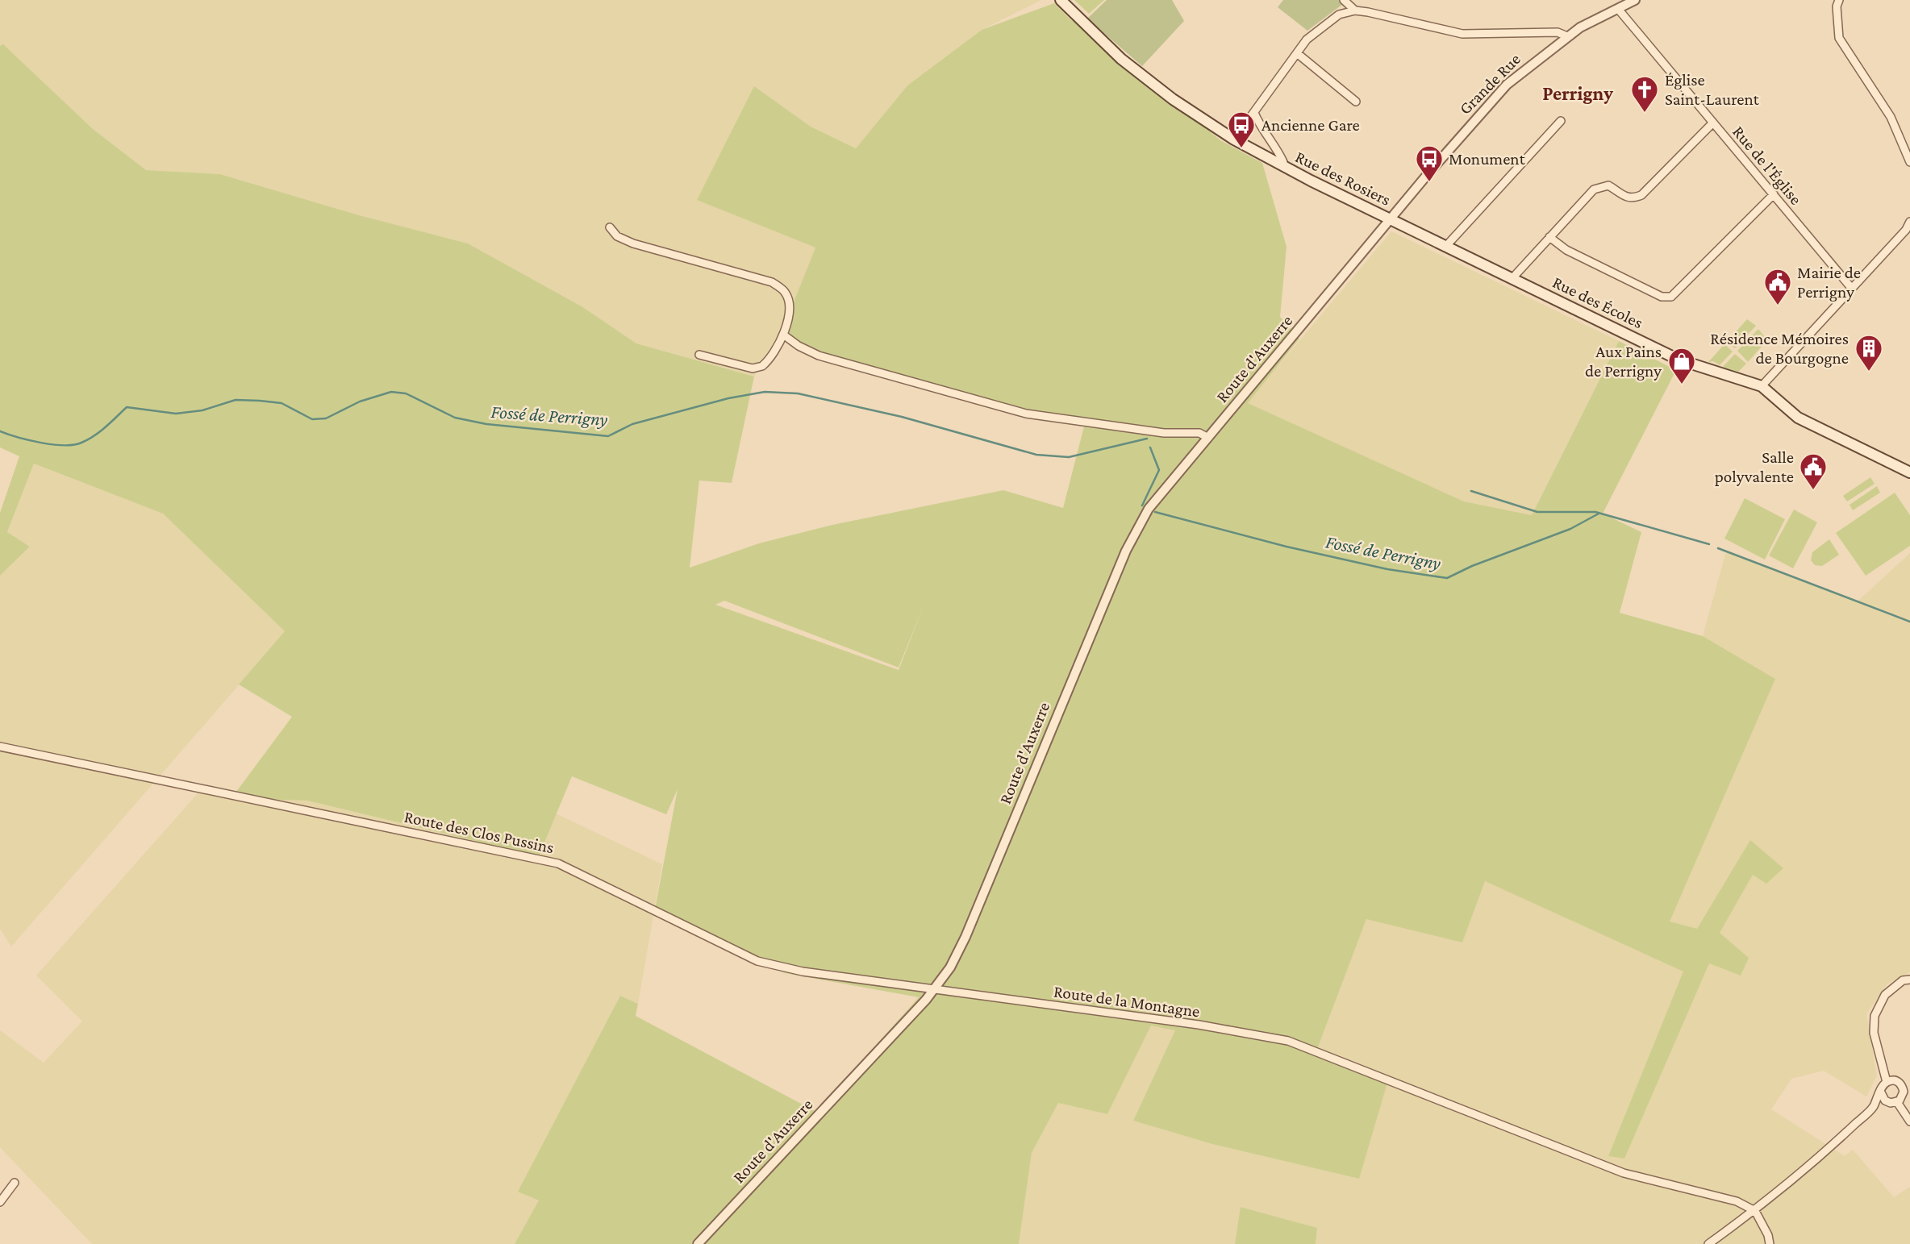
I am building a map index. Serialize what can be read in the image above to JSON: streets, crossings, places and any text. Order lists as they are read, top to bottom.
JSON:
{
  "streets": {
    "main road": ["Rue des Rosiers", "Rue des Écoles"],
    "street": [
      "Grande Rue",
      "Rue de l'Église",
      "Route d'Auxerre",
      "Route des Clos Pussins",
      "Route de la Montagne"
    ]
  },
  "crossings": [
    ["Grande Rue", "Rue de l'Église"],
    ["Grande Rue", "Rue des Rosiers"],
    ["Grande Rue", "Rue des Écoles"],
    ["Grande Rue", "Route d'Auxerre"],
    ["Rue des Rosiers", "Rue des Écoles"],
    ["Route d'Auxerre", "Route des Clos Pussins"],
    ["Route d'Auxerre", "Route de la Montagne"],
    ["Route des Clos Pussins", "Route de la Montagne"]
  ],
  "districts": ["Perrigny"],
  "water": ["Fossé de Perrigny"],
  "places": {
    "church": ["Église Saint-Laurent"],
    "bus stop": ["Ancienne Gare", "Monument"],
    "public building": ["Mairie de Perrigny", "Salle polyvalente"],
    "building": ["Résidence Mémoires de Bourgogne"],
    "shop": ["Aux Pains de Perrigny"]
  }
}
